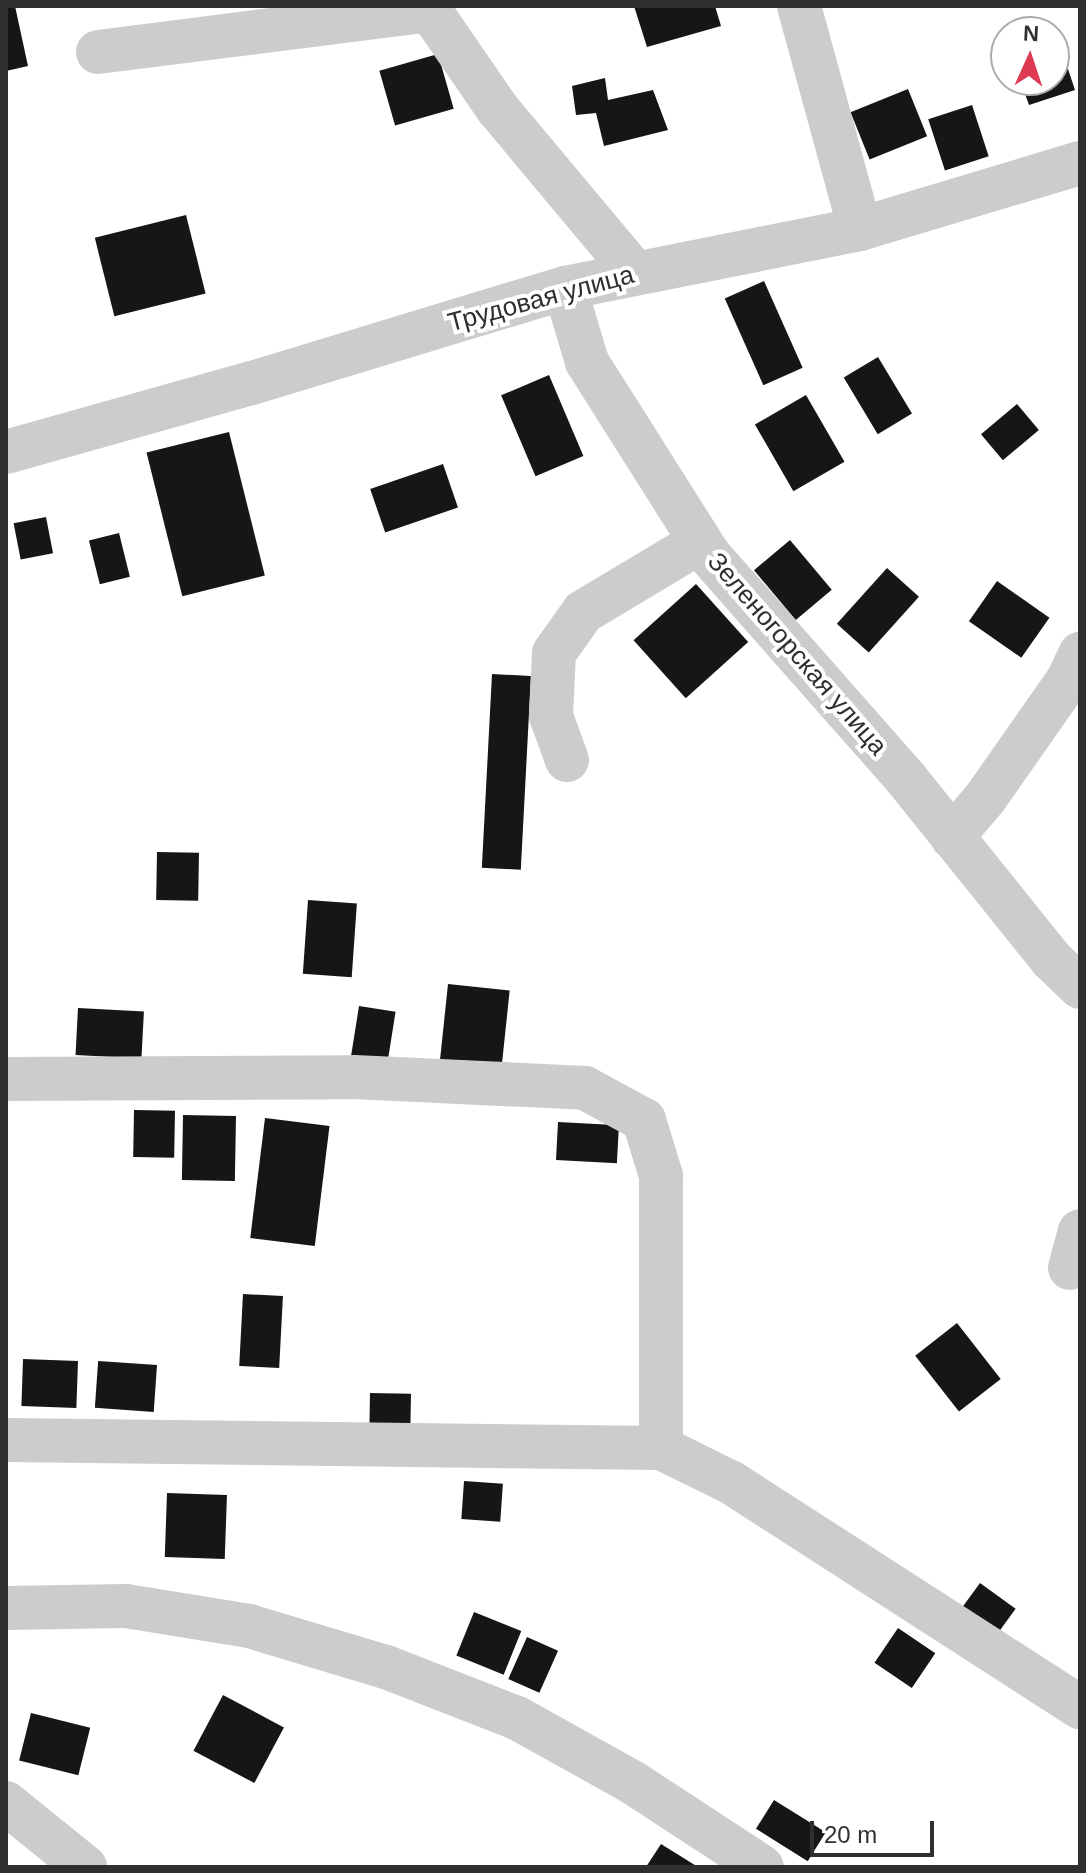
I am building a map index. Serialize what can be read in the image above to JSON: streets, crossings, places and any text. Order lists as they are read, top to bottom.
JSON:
{
  "streets": {
    "street": ["Трудовая улица", "Зеленогорская улица"]
  },
  "crossings": [
    ["Трудовая улица", "Зеленогорская улица"]
  ],
  "scale_bar": "20 m",
  "north": "top"
}
